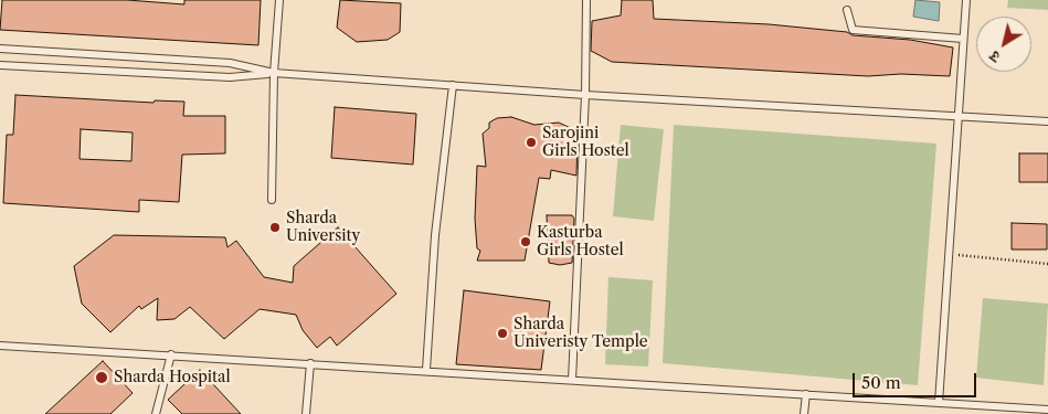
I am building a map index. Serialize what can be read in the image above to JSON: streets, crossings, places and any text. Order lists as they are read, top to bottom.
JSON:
{
  "places": [
    "Sarojini Girls Hostel",
    "Sharda University",
    "Kasturba Girls Hostel",
    "Sharda Univeristy Temple",
    "Sharda Hospital"
  ],
  "scale_bar": "50 m",
  "north": "bottom left"
}
